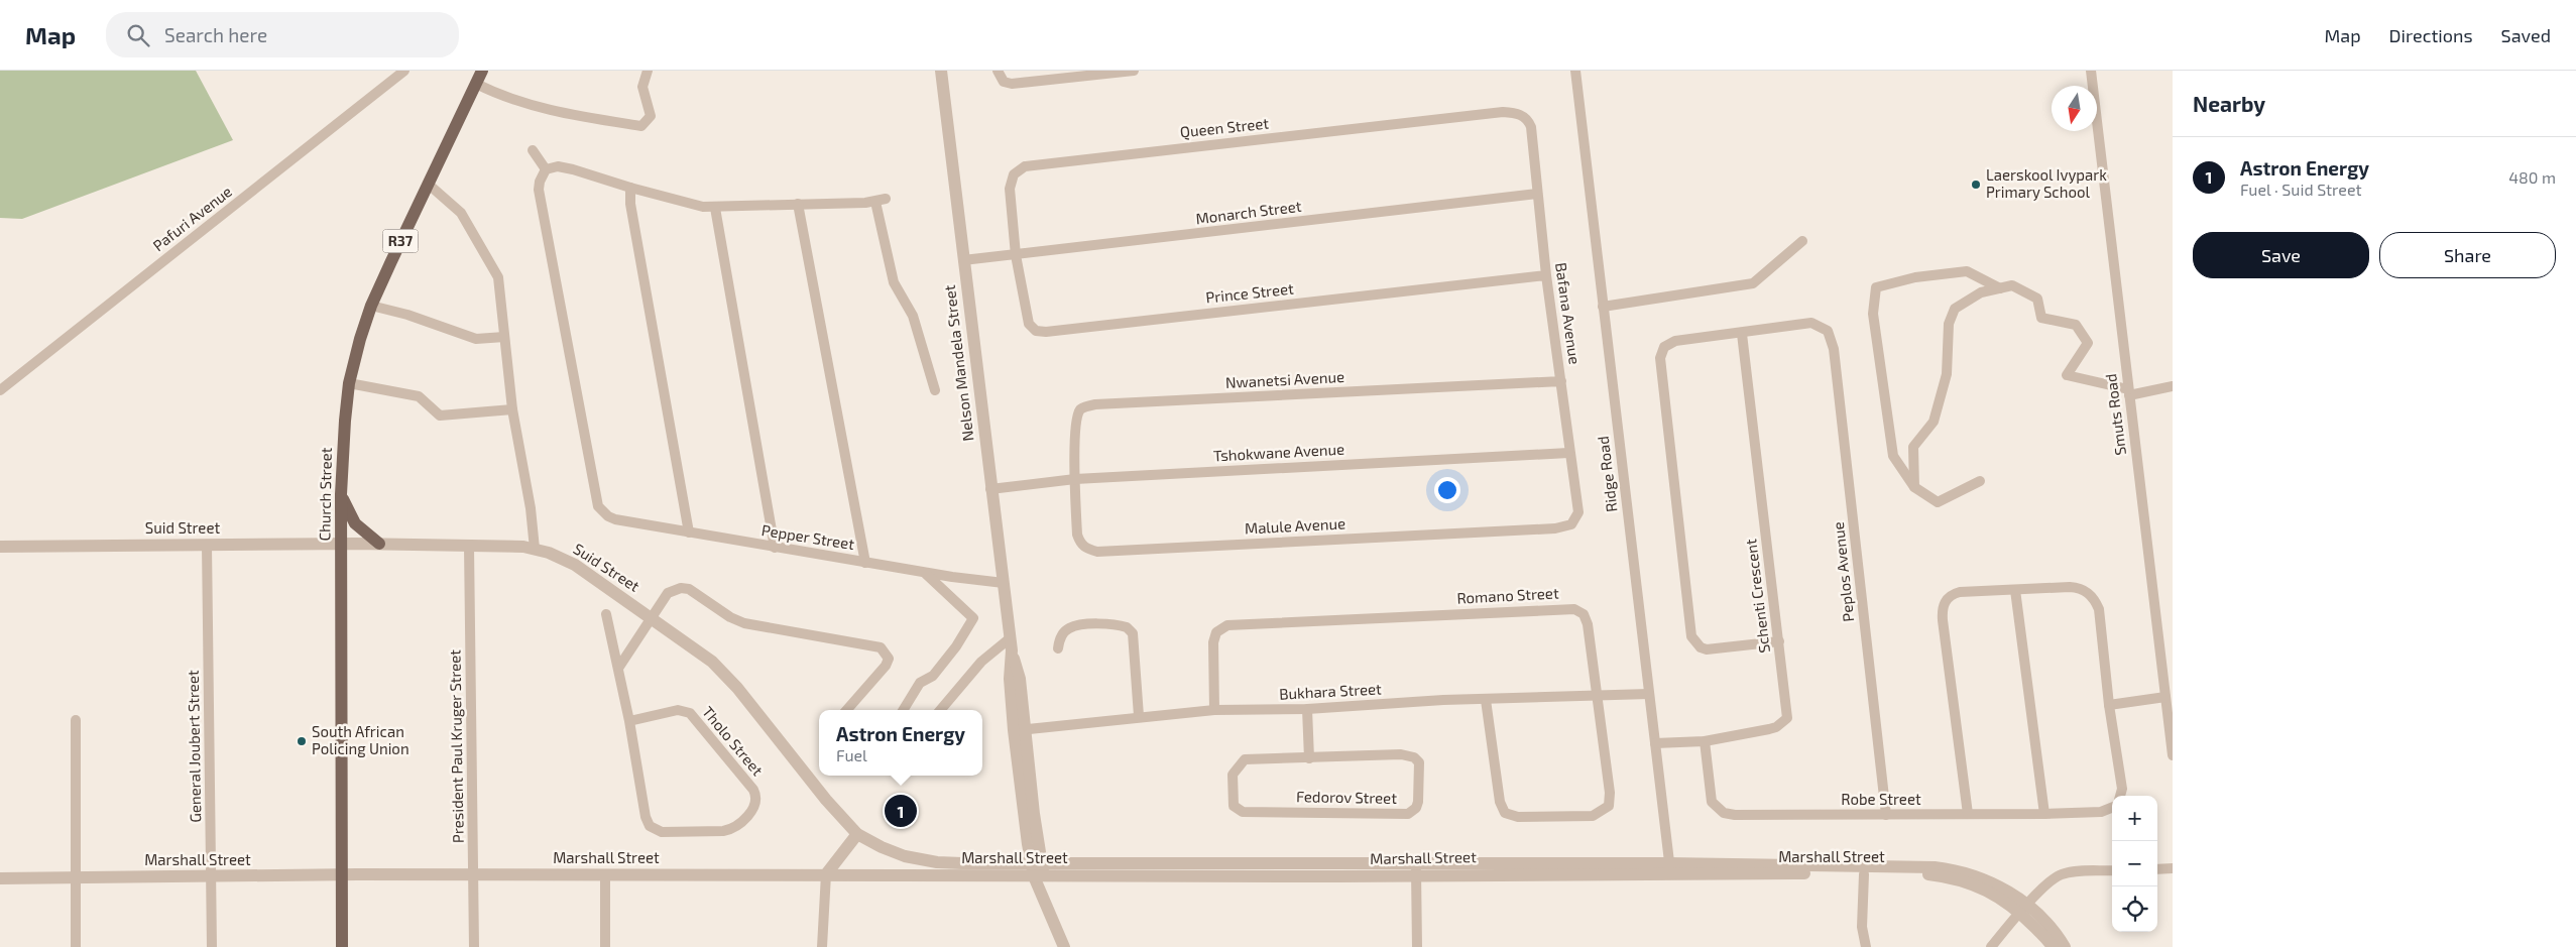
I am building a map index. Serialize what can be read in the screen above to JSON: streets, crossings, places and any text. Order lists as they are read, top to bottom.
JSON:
{
  "streets": {
    "main road": ["R37", "Church Street"],
    "street": [
      "Queen Street",
      "Monarch Street",
      "Pafuri Avenue",
      "Prince Street",
      "Bafana Avenue",
      "Nelson Mandela Street",
      "Nwanetsi Avenue",
      "Smuts Road",
      "Tshokwane Avenue",
      "Ridge Road",
      "Malule Avenue",
      "Suid Street",
      "Pepper Street",
      "Peplos Avenue",
      "Romano Street",
      "Schenti Crescent",
      "Bukhara Street",
      "Tholo Street",
      "General Joubert Street",
      "President Paul Kruger Street",
      "Fedorov Street",
      "Robe Street",
      "Marshall Street"
    ]
  },
  "crossings": [
    ["Queen Street", "Monarch Street"],
    ["Queen Street", "Prince Street"],
    ["Queen Street", "Bafana Avenue"],
    ["Monarch Street", "Prince Street"],
    ["Monarch Street", "Bafana Avenue"],
    ["Monarch Street", "Nelson Mandela Street"],
    ["Prince Street", "Bafana Avenue"],
    ["Bafana Avenue", "Nwanetsi Avenue"],
    ["Bafana Avenue", "Tshokwane Avenue"],
    ["Bafana Avenue", "Malule Avenue"],
    ["Nelson Mandela Street", "Tshokwane Avenue"],
    ["Nelson Mandela Street", "Suid Street"],
    ["Nelson Mandela Street", "Pepper Street"],
    ["Nelson Mandela Street", "Bukhara Street"],
    ["Nelson Mandela Street", "Marshall Street"],
    ["Nwanetsi Avenue", "Tshokwane Avenue"],
    ["Nwanetsi Avenue", "Malule Avenue"],
    ["Tshokwane Avenue", "Malule Avenue"],
    ["Ridge Road", "Schenti Crescent"],
    ["Ridge Road", "Bukhara Street"],
    ["Ridge Road", "Marshall Street"],
    ["Church Street", "Suid Street"],
    ["Church Street", "Marshall Street"],
    ["Suid Street", "General Joubert Street"],
    ["Suid Street", "President Paul Kruger Street"],
    ["Suid Street", "Marshall Street"],
    ["Peplos Avenue", "Schenti Crescent"],
    ["Peplos Avenue", "Robe Street"],
    ["Romano Street", "Bukhara Street"],
    ["Schenti Crescent", "Robe Street"],
    ["General Joubert Street", "Marshall Street"],
    ["President Paul Kruger Street", "Marshall Street"]
  ],
  "places": ["Laerskool Ivypark Primary School", "South African Policing Union"],
  "north": "bottom",
  "page": {
    "header": "Map",
    "search": "Search here",
    "nav": ["Map", "Directions", "Saved"],
    "heading": "Nearby",
    "list": [
      {
        "mark": "1",
        "name": "Astron Energy",
        "note": "Fuel · Suid Street",
        "value": "480 m"
      }
    ],
    "buttons": ["Save", "Share"],
    "popup": ["Astron Energy", "Fuel"],
    "pins": "1",
    "map_buttons": ["+", "−"]
  }
}
